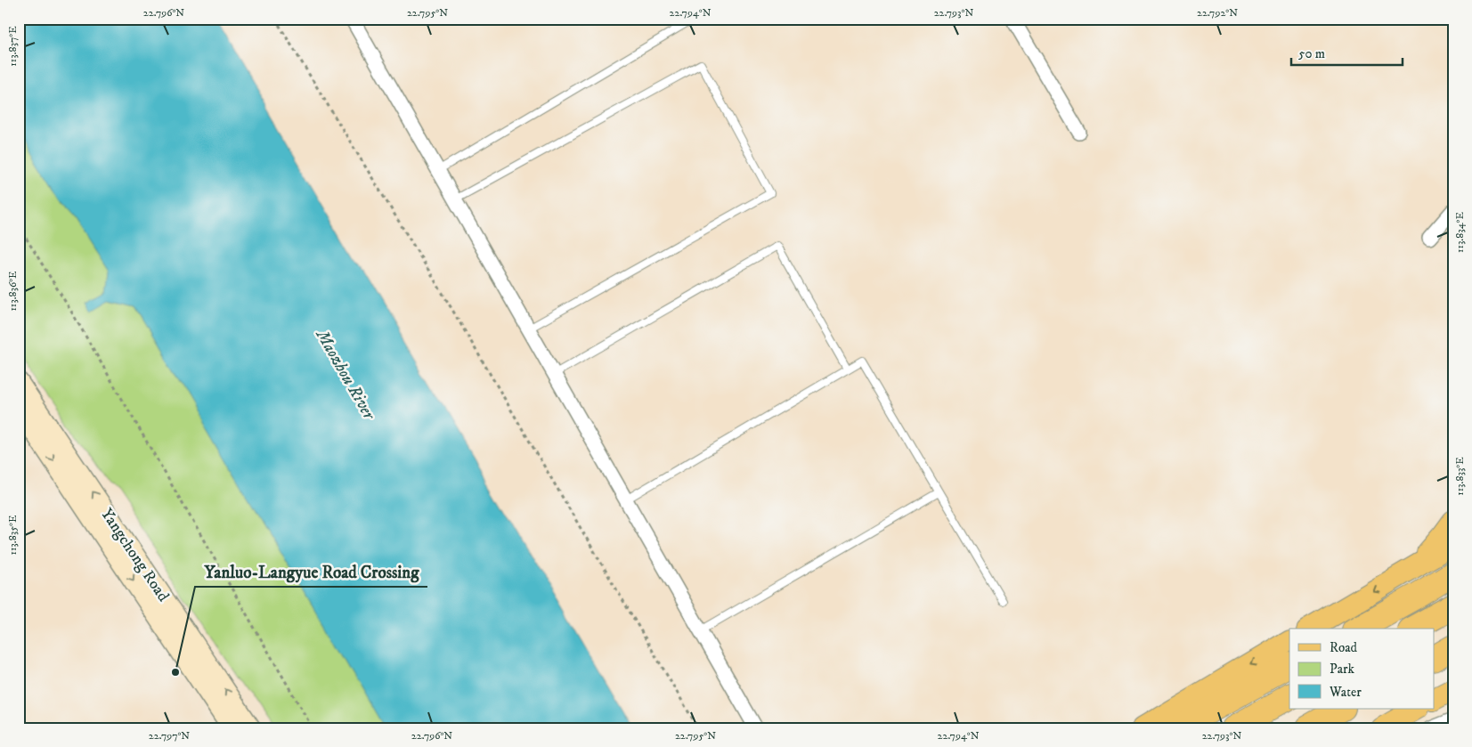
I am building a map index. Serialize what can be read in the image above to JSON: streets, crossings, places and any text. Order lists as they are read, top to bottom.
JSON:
{
  "streets": {
    "street": ["Yangchong Road"]
  },
  "water": ["Maozhou River"],
  "places": ["Yanluo-Langyue Road Crossing"],
  "legend": ["Road", "Park", "Water"],
  "scale_bar": "50 m",
  "coordinates": [
    "22.796°N",
    "22.795°N",
    "22.794°N",
    "22.793°N",
    "22.792°N",
    "113.837°E",
    "113.834°E",
    "113.836°E",
    "113.833°E",
    "113.835°E",
    "22.797°N"
  ]
}
